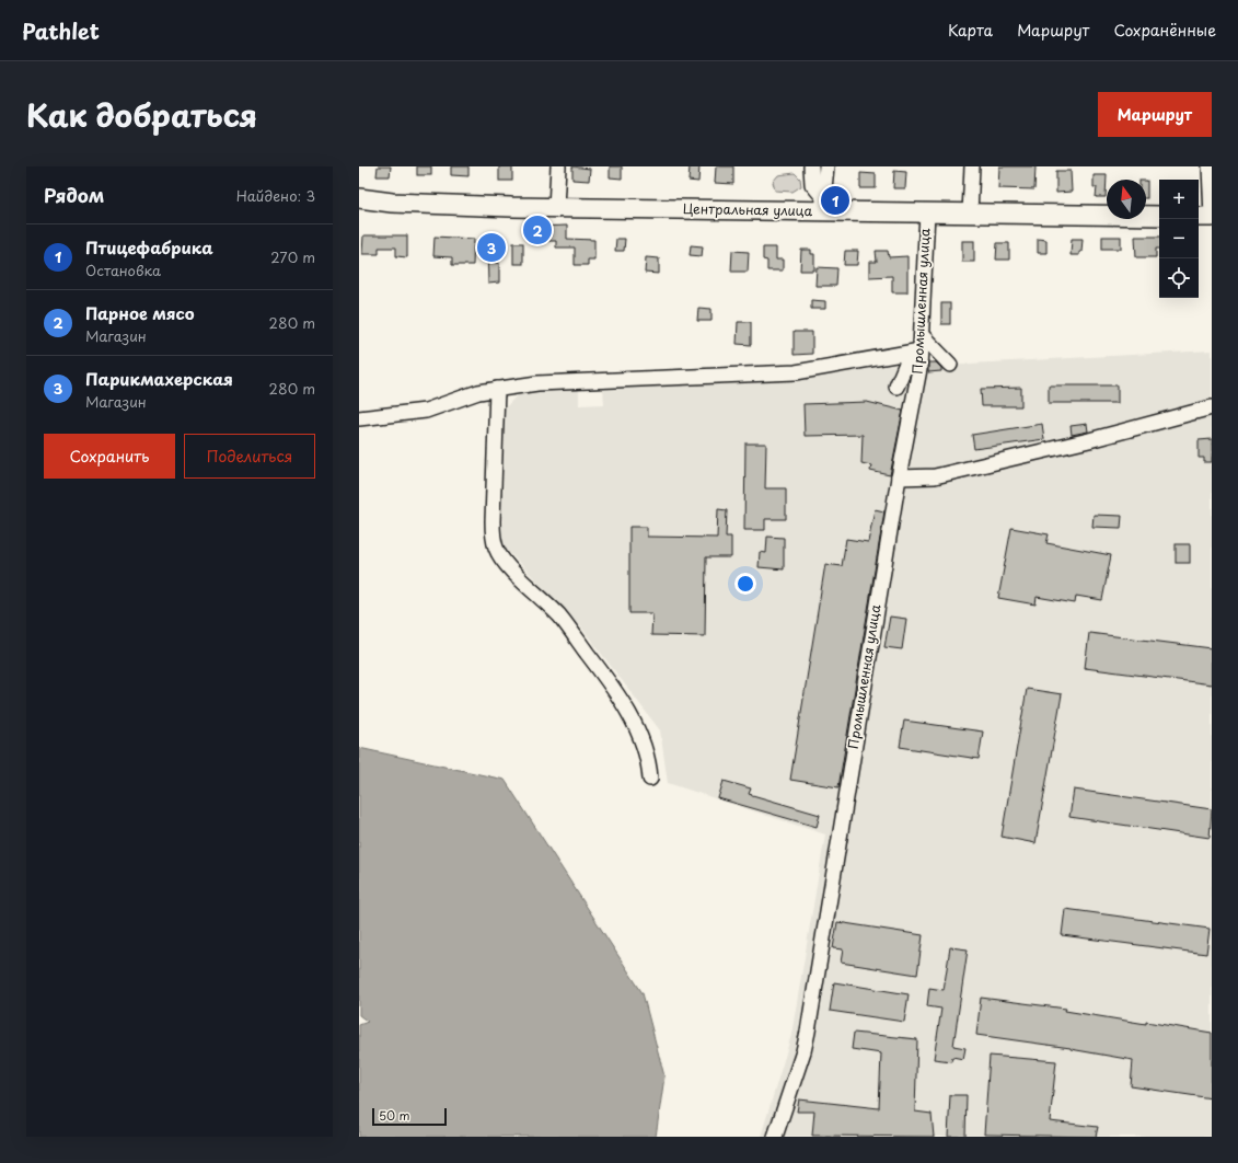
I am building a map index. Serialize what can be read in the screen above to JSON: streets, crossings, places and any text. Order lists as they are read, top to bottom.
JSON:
{
  "streets": {
    "main road": ["Центральная улица"],
    "street": ["Промышленная улица"]
  },
  "crossings": [
    ["Центральная улица", "Промышленная улица"]
  ],
  "scale_bar": "50 m",
  "north": "top",
  "page": {
    "header": "Pathlet",
    "nav": ["Карта", "Маршрут", "Сохранённые"],
    "title": "Как добраться",
    "buttons": [
      "Маршрут",
      ["Сохранить", "Поделиться"]
    ],
    "heading": ["Рядом", "Найдено: 3"],
    "map_buttons": ["+", "−"],
    "pins": ["1", "2", "3"],
    "list": [
      {
        "mark": "1",
        "name": "Птицефабрика",
        "note": "Остановка",
        "value": "270 m"
      },
      {
        "mark": "2",
        "name": "Парное мясо",
        "note": "Магазин",
        "value": "280 m"
      },
      {
        "mark": "3",
        "name": "Парикмахерская",
        "note": "Магазин",
        "value": "280 m"
      }
    ],
    "scale": "50 m"
  }
}
